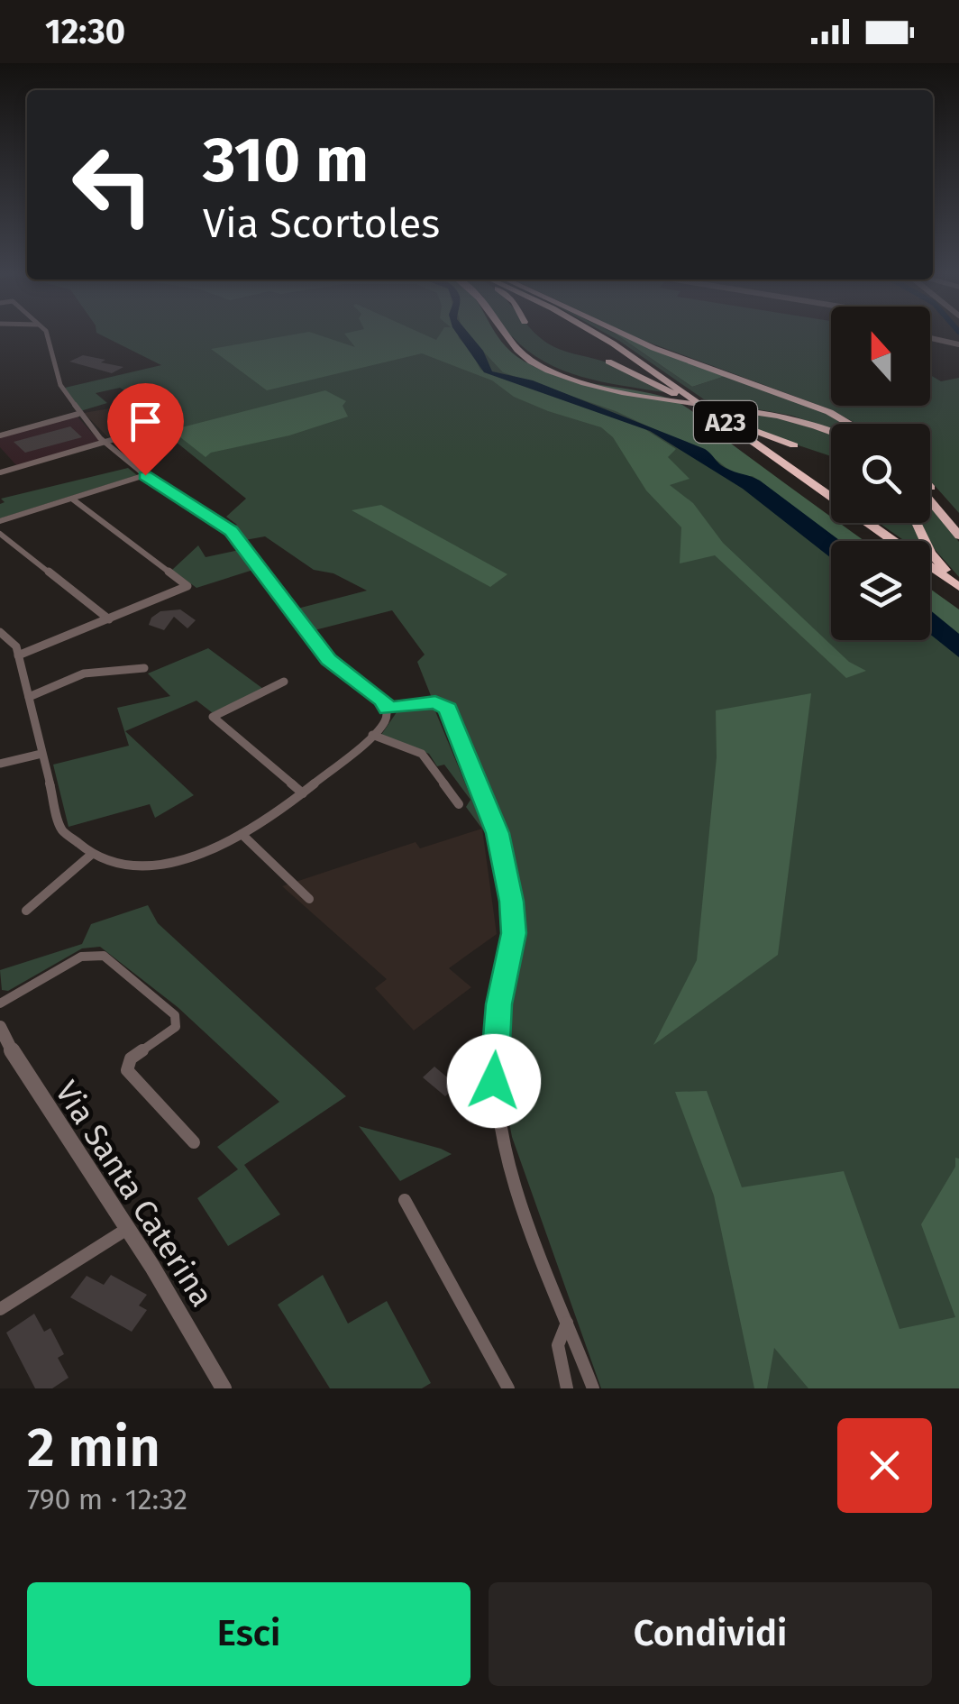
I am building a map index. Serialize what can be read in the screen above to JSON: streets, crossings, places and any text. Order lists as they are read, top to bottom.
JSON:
{
  "streets": {
    "highway": ["A23"],
    "street": ["Via Santa Caterina"]
  },
  "north": "top",
  "page": {
    "status": "12:30",
    "turn": ["310 m", "Via Scortoles"],
    "heading": ["2 min", "790 m · 12:32"],
    "buttons": ["Esci", "Condividi"]
  }
}
